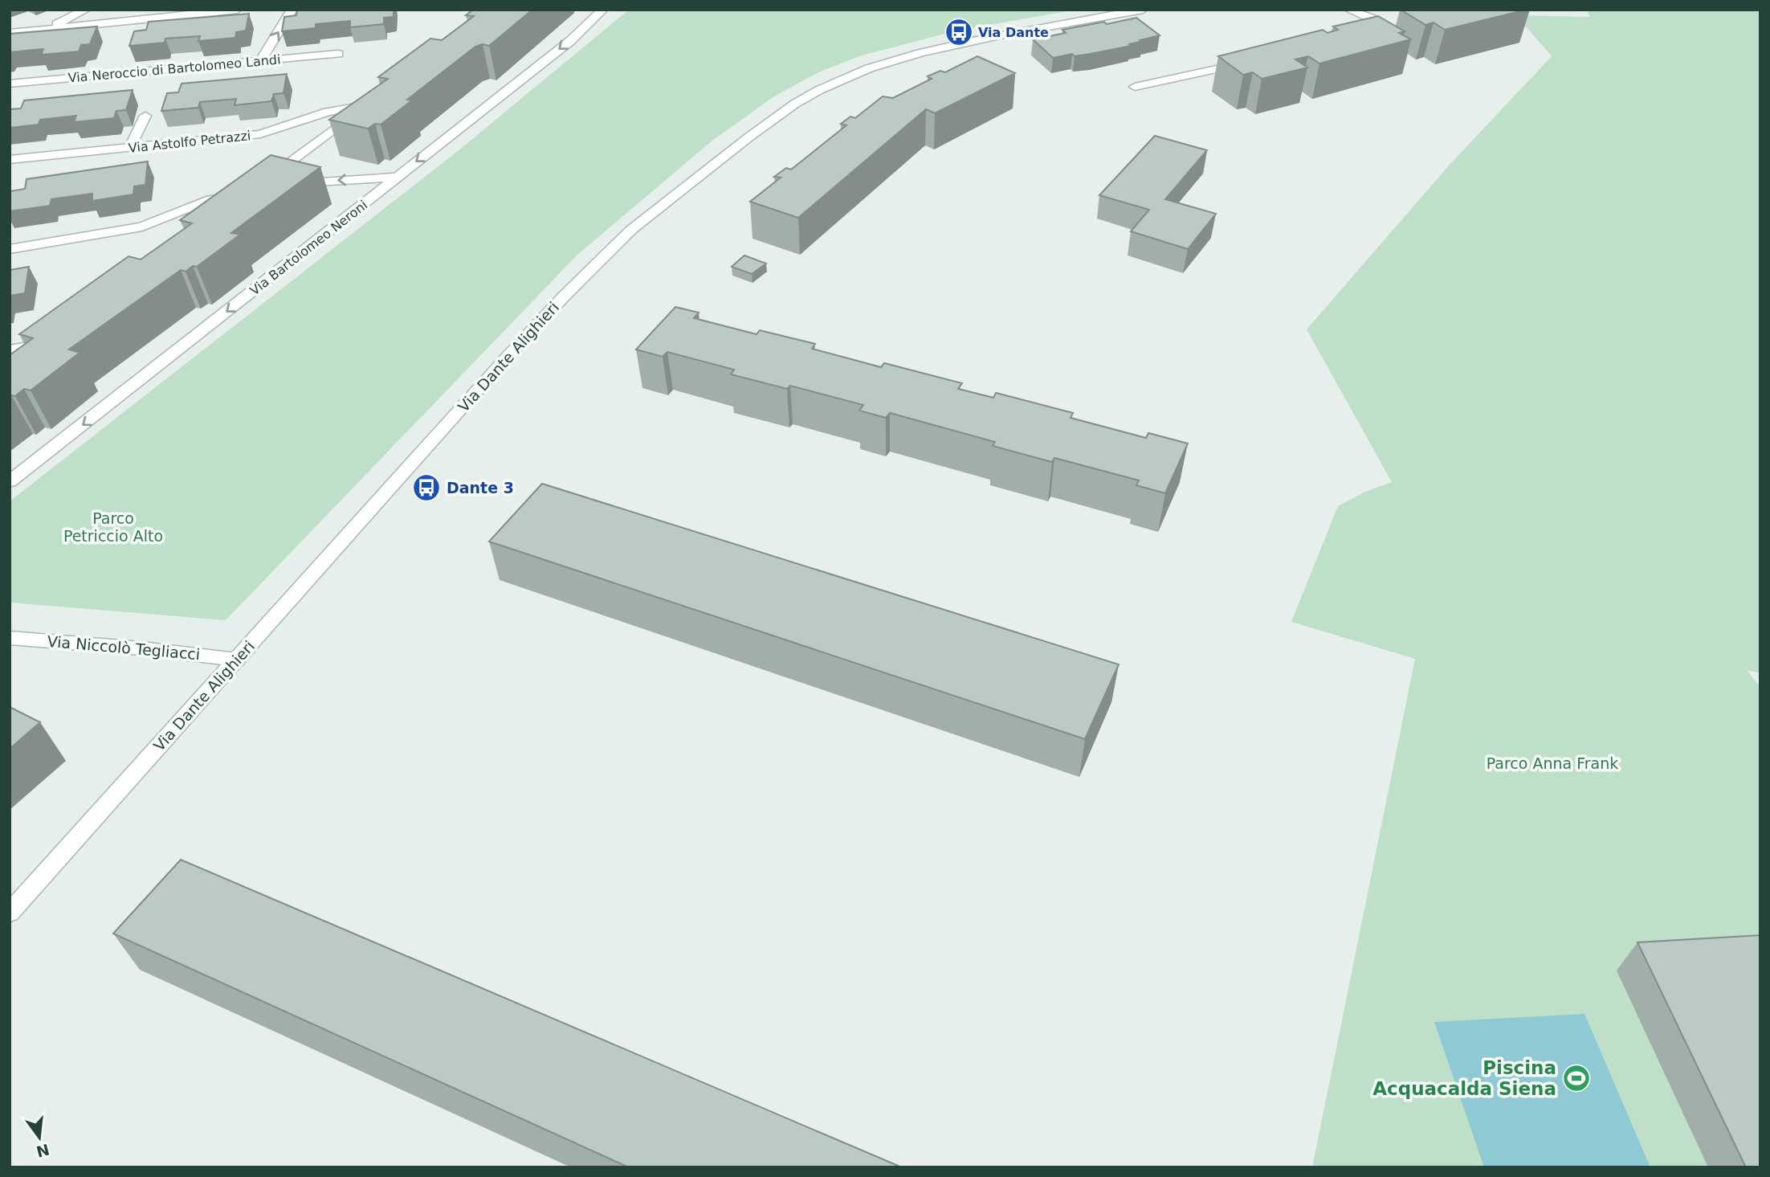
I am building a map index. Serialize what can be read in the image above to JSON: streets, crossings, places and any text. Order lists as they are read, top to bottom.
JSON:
{
  "streets": {
    "street": [
      "Via Neroccio di Bartolomeo Landi",
      "Via Astolfo Petrazzi",
      "Via Bartolomeo Neroni",
      "Via Dante Alighieri",
      "Via Niccolò Tegliacci"
    ]
  },
  "crossings": [
    ["Via Astolfo Petrazzi", "Via Bartolomeo Neroni"],
    ["Via Dante Alighieri", "Via Niccolò Tegliacci"]
  ],
  "one_way": ["Via Bartolomeo Neroni"],
  "parks": ["Parco Petriccio Alto", "Parco Anna Frank"],
  "places": {
    "bus stop": ["Via Dante", "Dante 3"],
    "sports": ["Piscina Acquacalda Siena"]
  },
  "north": "bottom"
}
